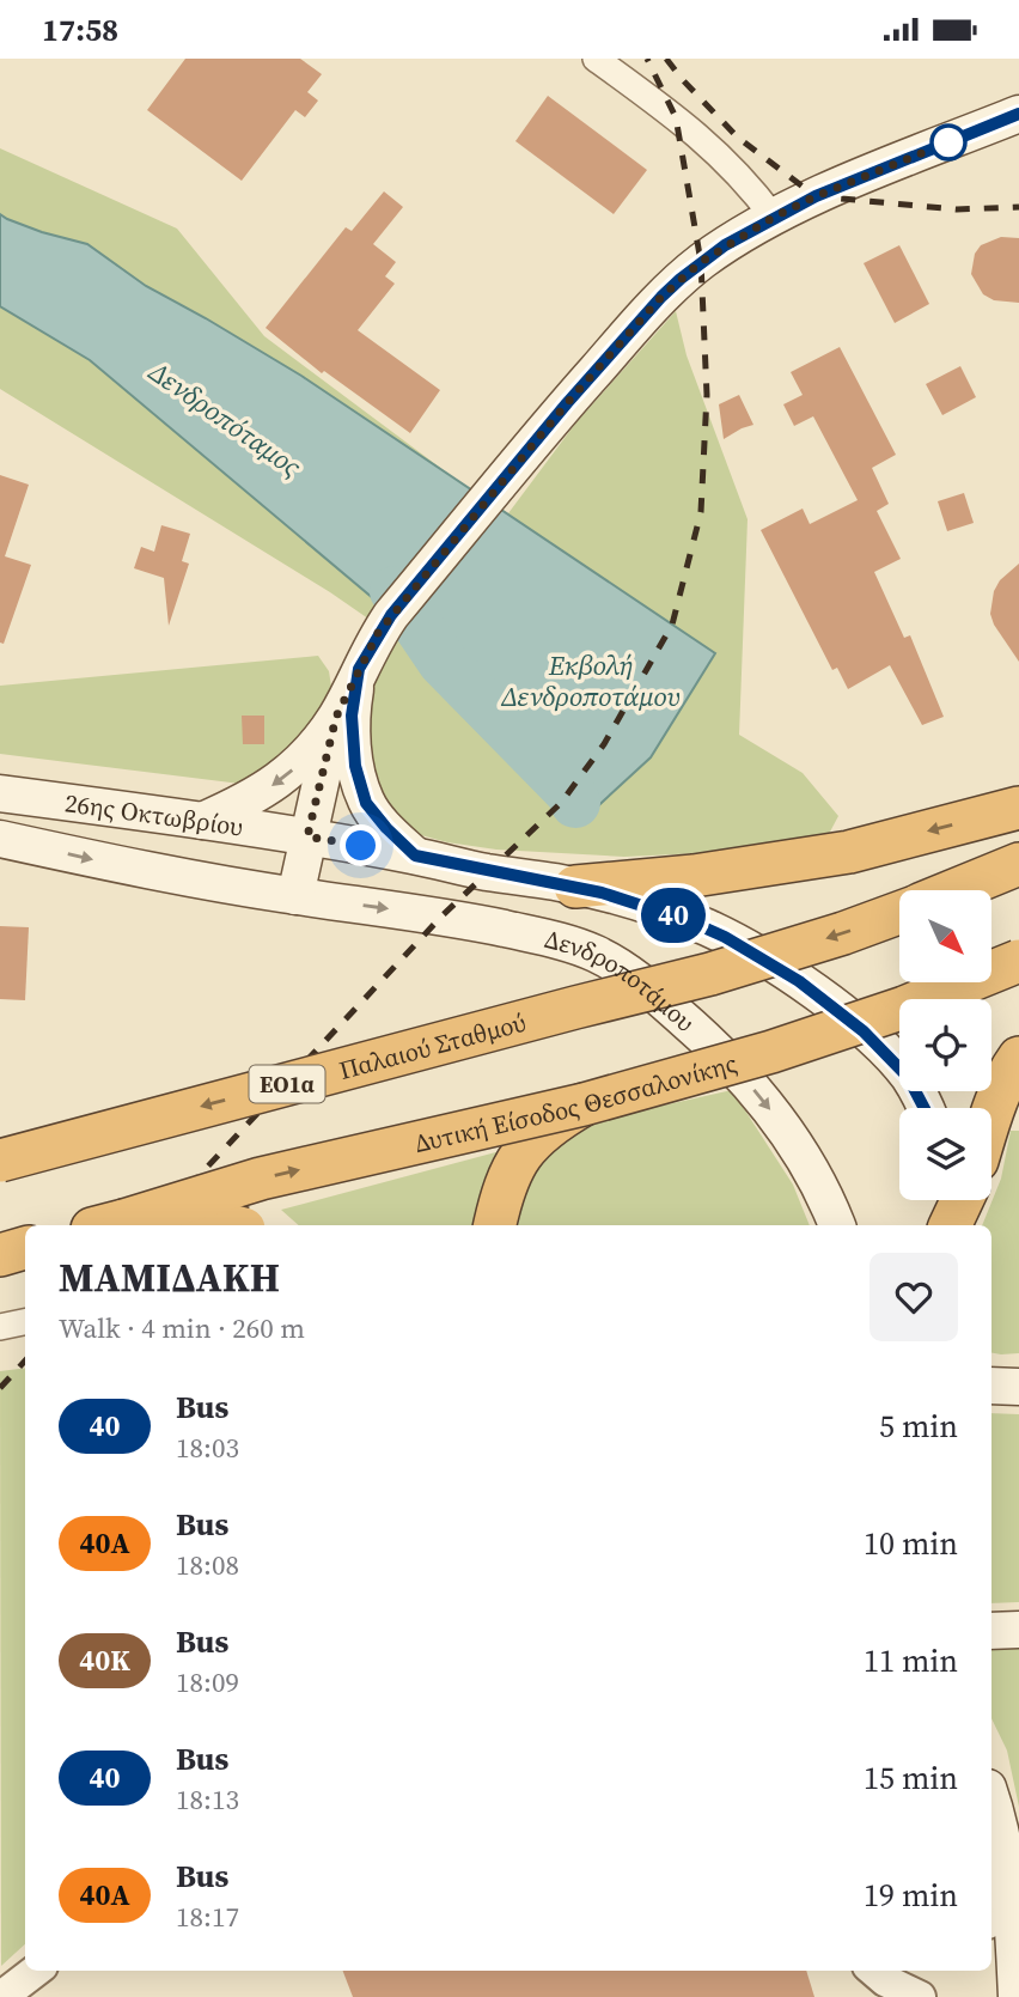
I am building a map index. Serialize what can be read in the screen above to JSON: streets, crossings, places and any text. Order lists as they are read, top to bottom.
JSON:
{
  "streets": {
    "highway": ["Παλαιού Σταθμού", "ΕΟ1α", "Δυτική Είσοδος Θεσσαλονίκης"],
    "main road": ["26ης Οκτωβρίου", "Δενδροποτάμου"]
  },
  "crossings": [
    ["26ης Οκτωβρίου", "Δενδροποτάμου"]
  ],
  "one_way": ["Δυτική Είσοδος Θεσσαλονίκης"],
  "water": ["Δενδροπόταμος", "Εκβολή Δενδροποτάμου"],
  "lines": ["bus line 40"],
  "north": "bottom right",
  "page": {
    "status": "17:58",
    "on_map": "40",
    "heading": ["ΜΑΜΙΔΑΚΗ", "Walk · 4 min · 260 m"],
    "list": [
      {
        "mark": "40",
        "name": "Bus",
        "note": "18:03",
        "value": "5 min"
      },
      {
        "mark": "40Α",
        "name": "Bus",
        "note": "18:08",
        "value": "10 min"
      },
      {
        "mark": "40Κ",
        "name": "Bus",
        "note": "18:09",
        "value": "11 min"
      },
      {
        "mark": "40",
        "name": "Bus",
        "note": "18:13",
        "value": "15 min"
      },
      {
        "mark": "40Α",
        "name": "Bus",
        "note": "18:17",
        "value": "19 min"
      }
    ]
  }
}
